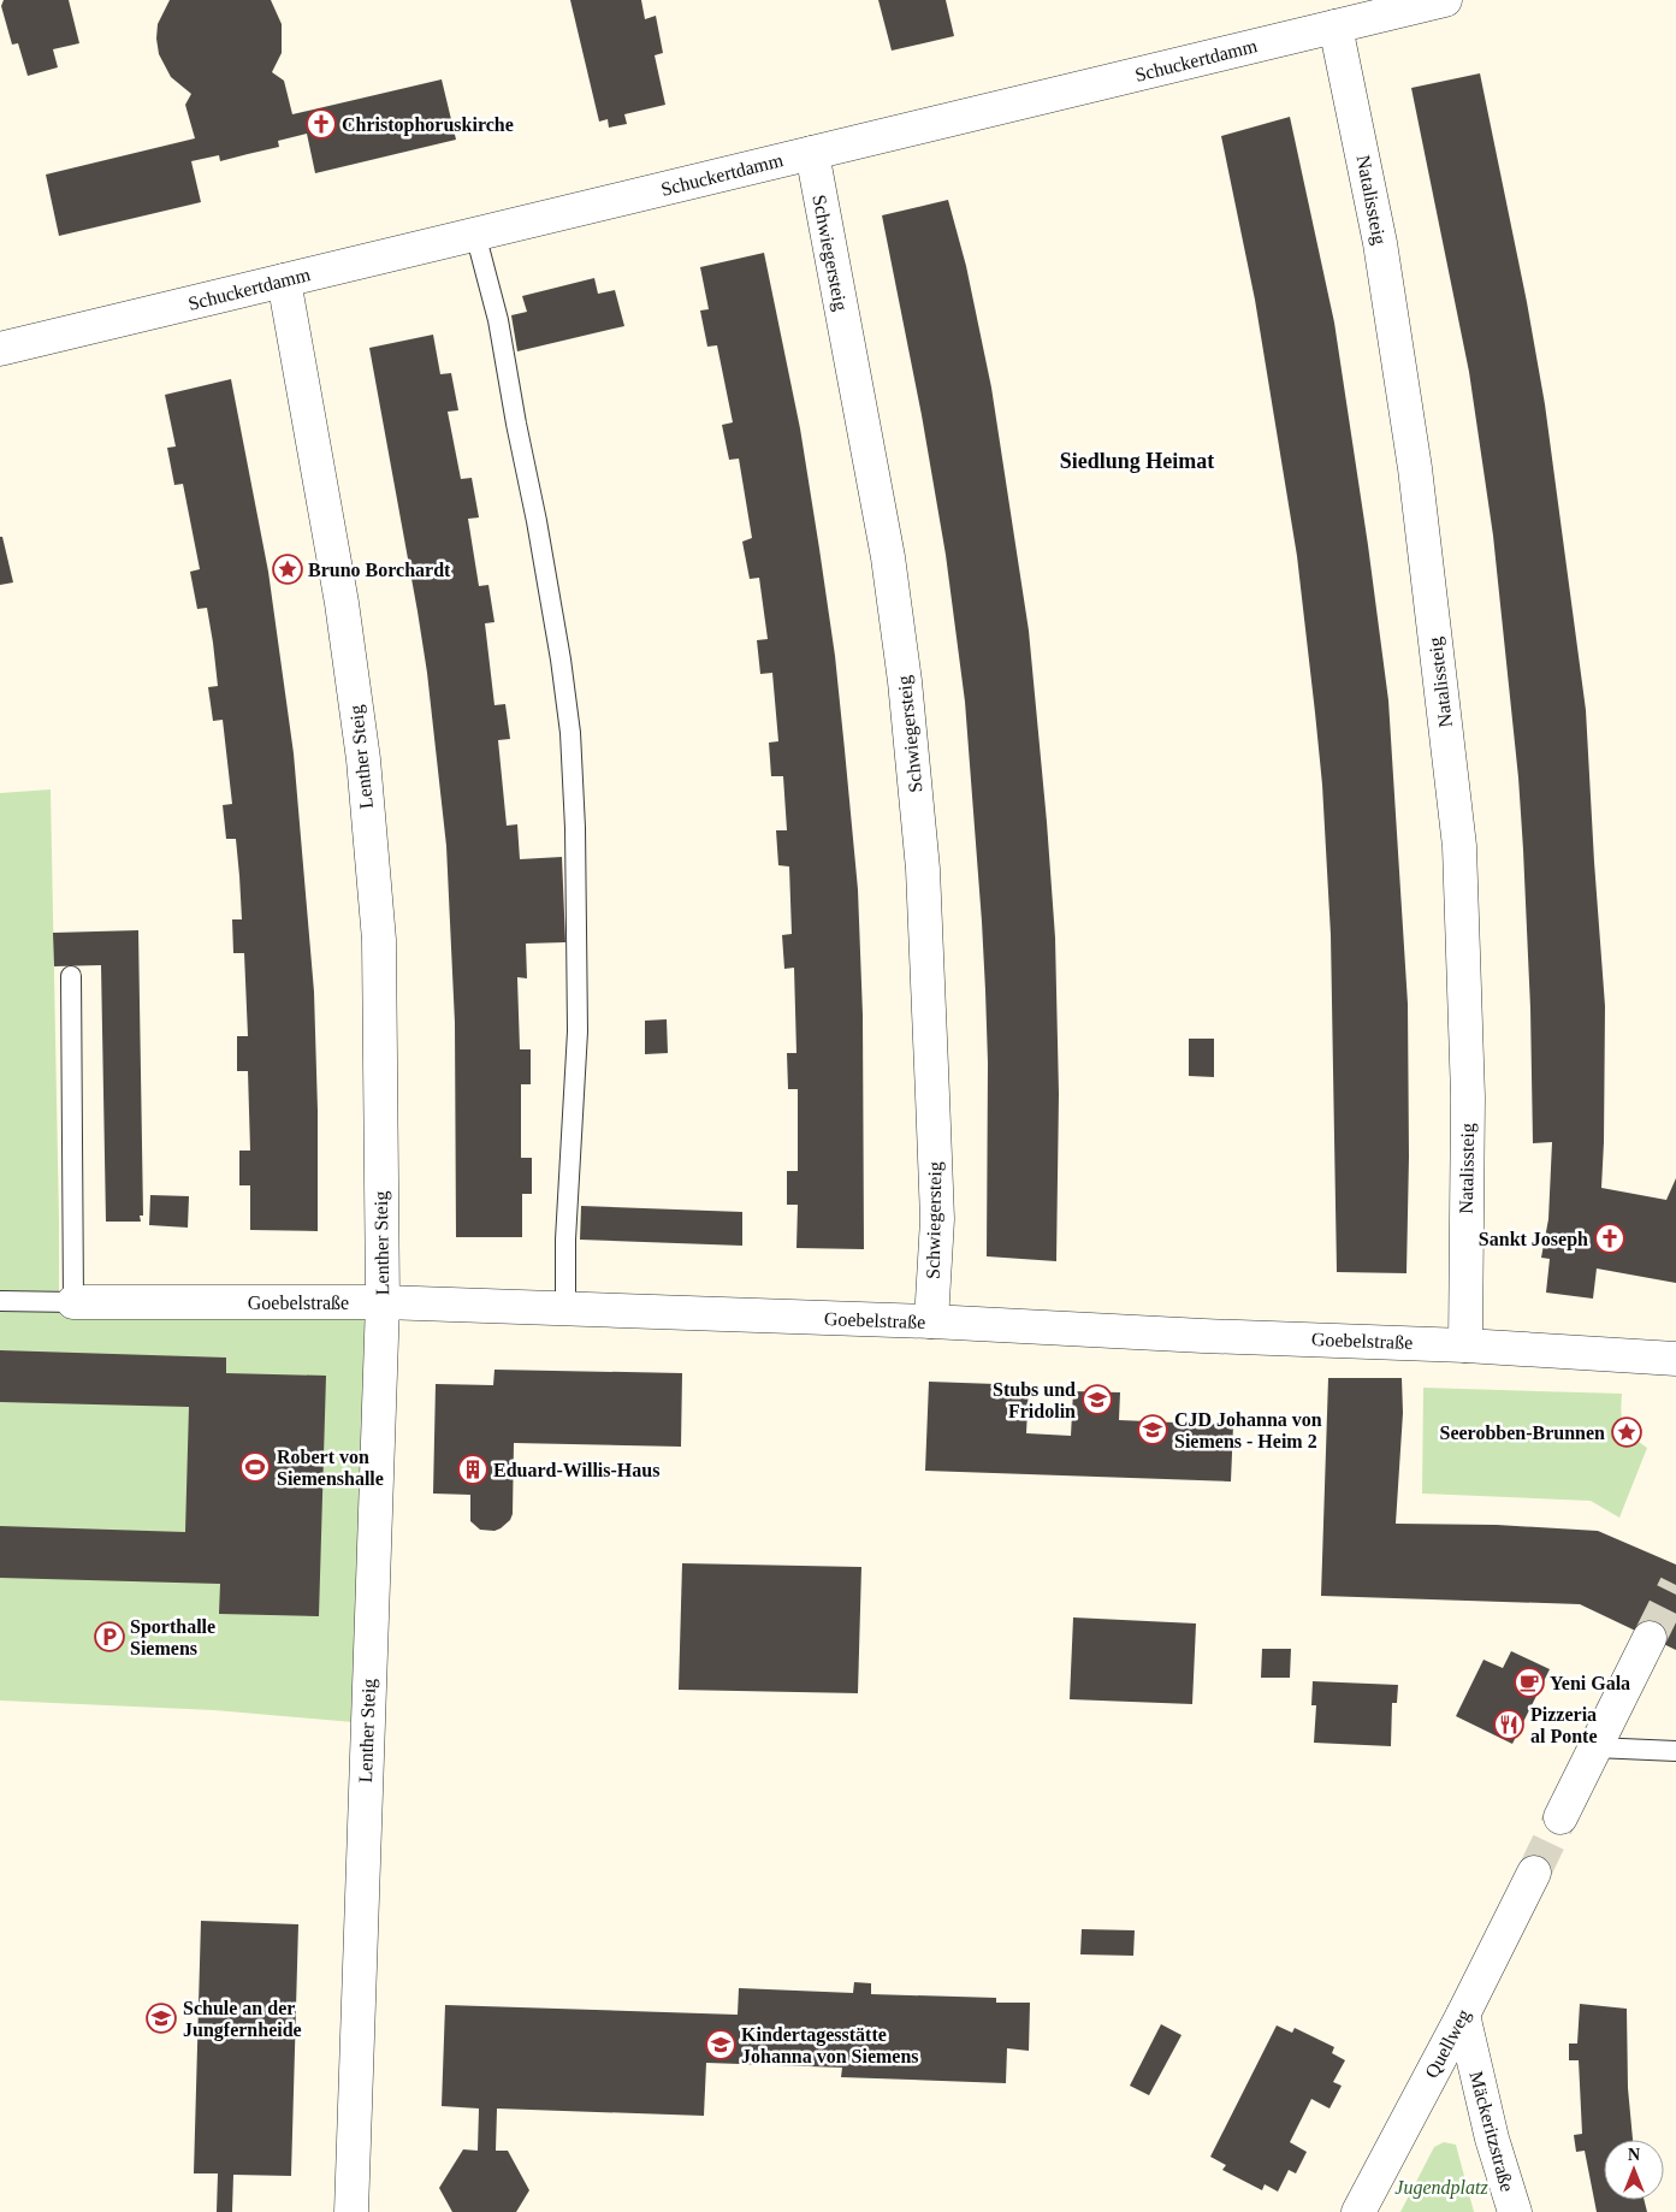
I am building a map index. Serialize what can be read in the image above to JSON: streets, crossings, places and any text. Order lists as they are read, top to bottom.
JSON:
{
  "streets": {
    "street": [
      "Schuckertdamm",
      "Natalissteig",
      "Schwiegersteig",
      "Lenther Steig",
      "Goebelstraße",
      "Quellweg",
      "Mäckeritzstraße"
    ]
  },
  "crossings": [
    ["Schuckertdamm", "Natalissteig"],
    ["Schuckertdamm", "Schwiegersteig"],
    ["Schuckertdamm", "Lenther Steig"],
    ["Natalissteig", "Goebelstraße"],
    ["Schwiegersteig", "Goebelstraße"],
    ["Lenther Steig", "Goebelstraße"],
    ["Quellweg", "Mäckeritzstraße"]
  ],
  "districts": ["Siedlung Heimat"],
  "parks": ["Jugendplatz"],
  "places": {
    "church": ["Christophoruskirche", "Sankt Joseph"],
    "place": ["Bruno Borchardt", "Seerobben-Brunnen"],
    "school or university": [
      "Stubs und Fridolin",
      "CJD Johanna von Siemens - Heim 2",
      "Schule an der Jungfernheide",
      "Kindertagesstätte Johanna von Siemens"
    ],
    "sports": ["Robert von Siemenshalle"],
    "building": ["Eduard-Willis-Haus"],
    "parking": ["Sporthalle Siemens"],
    "cafe": ["Yeni Gala"],
    "restaurant": ["Pizzeria al Ponte"]
  },
  "north": "top"
}
